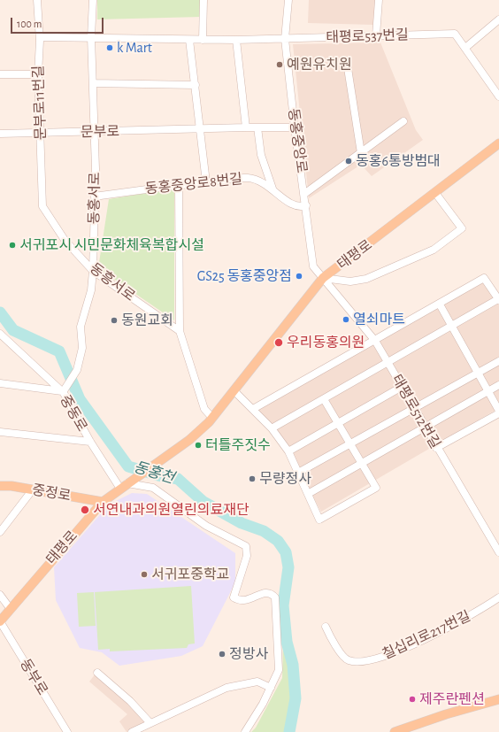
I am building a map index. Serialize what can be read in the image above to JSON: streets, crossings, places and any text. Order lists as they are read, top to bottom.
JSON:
{
  "streets": {
    "main road": ["태평로", "중정로"],
    "street": [
      "태평로537번길",
      "문부로11번길",
      "문부로",
      "동홍중앙로",
      "동홍중앙로8번길",
      "동홍서로",
      "동흥서로",
      "태평로512번길",
      "중동로",
      "칠십리로217번길",
      "동부로"
    ]
  },
  "crossings": [
    ["태평로537번길", "문부로11번길"],
    ["태평로537번길", "동홍중앙로"],
    ["태평로537번길", "동홍서로"],
    ["문부로11번길", "문부로"],
    ["문부로11번길", "동흥서로"],
    ["문부로", "동홍중앙로"],
    ["문부로", "동홍서로"],
    ["동홍중앙로", "동홍중앙로8번길"],
    ["동홍중앙로", "태평로"],
    ["동홍중앙로", "태평로512번길"],
    ["동홍중앙로8번길", "동홍서로"],
    ["동홍서로", "동흥서로"],
    ["동홍서로", "중동로"],
    ["태평로", "태평로512번길"],
    ["태평로", "중동로"],
    ["태평로", "중정로"],
    ["태평로", "동부로"]
  ],
  "water": ["동홍천"],
  "places": [
    "k Mart",
    "예원유치원",
    "동홍6통방범대",
    "서귀포시 시민문화체육복합시설",
    "GS25 동홍중앙점",
    "열쇠마트",
    "동원교회",
    "우리동홍의원",
    "터틀주짓수",
    "무량정사",
    "서연내과의원열린의료재단",
    "서귀포중학교",
    "정방사",
    "제주란펜션"
  ],
  "scale_bar": "100 m"
}
